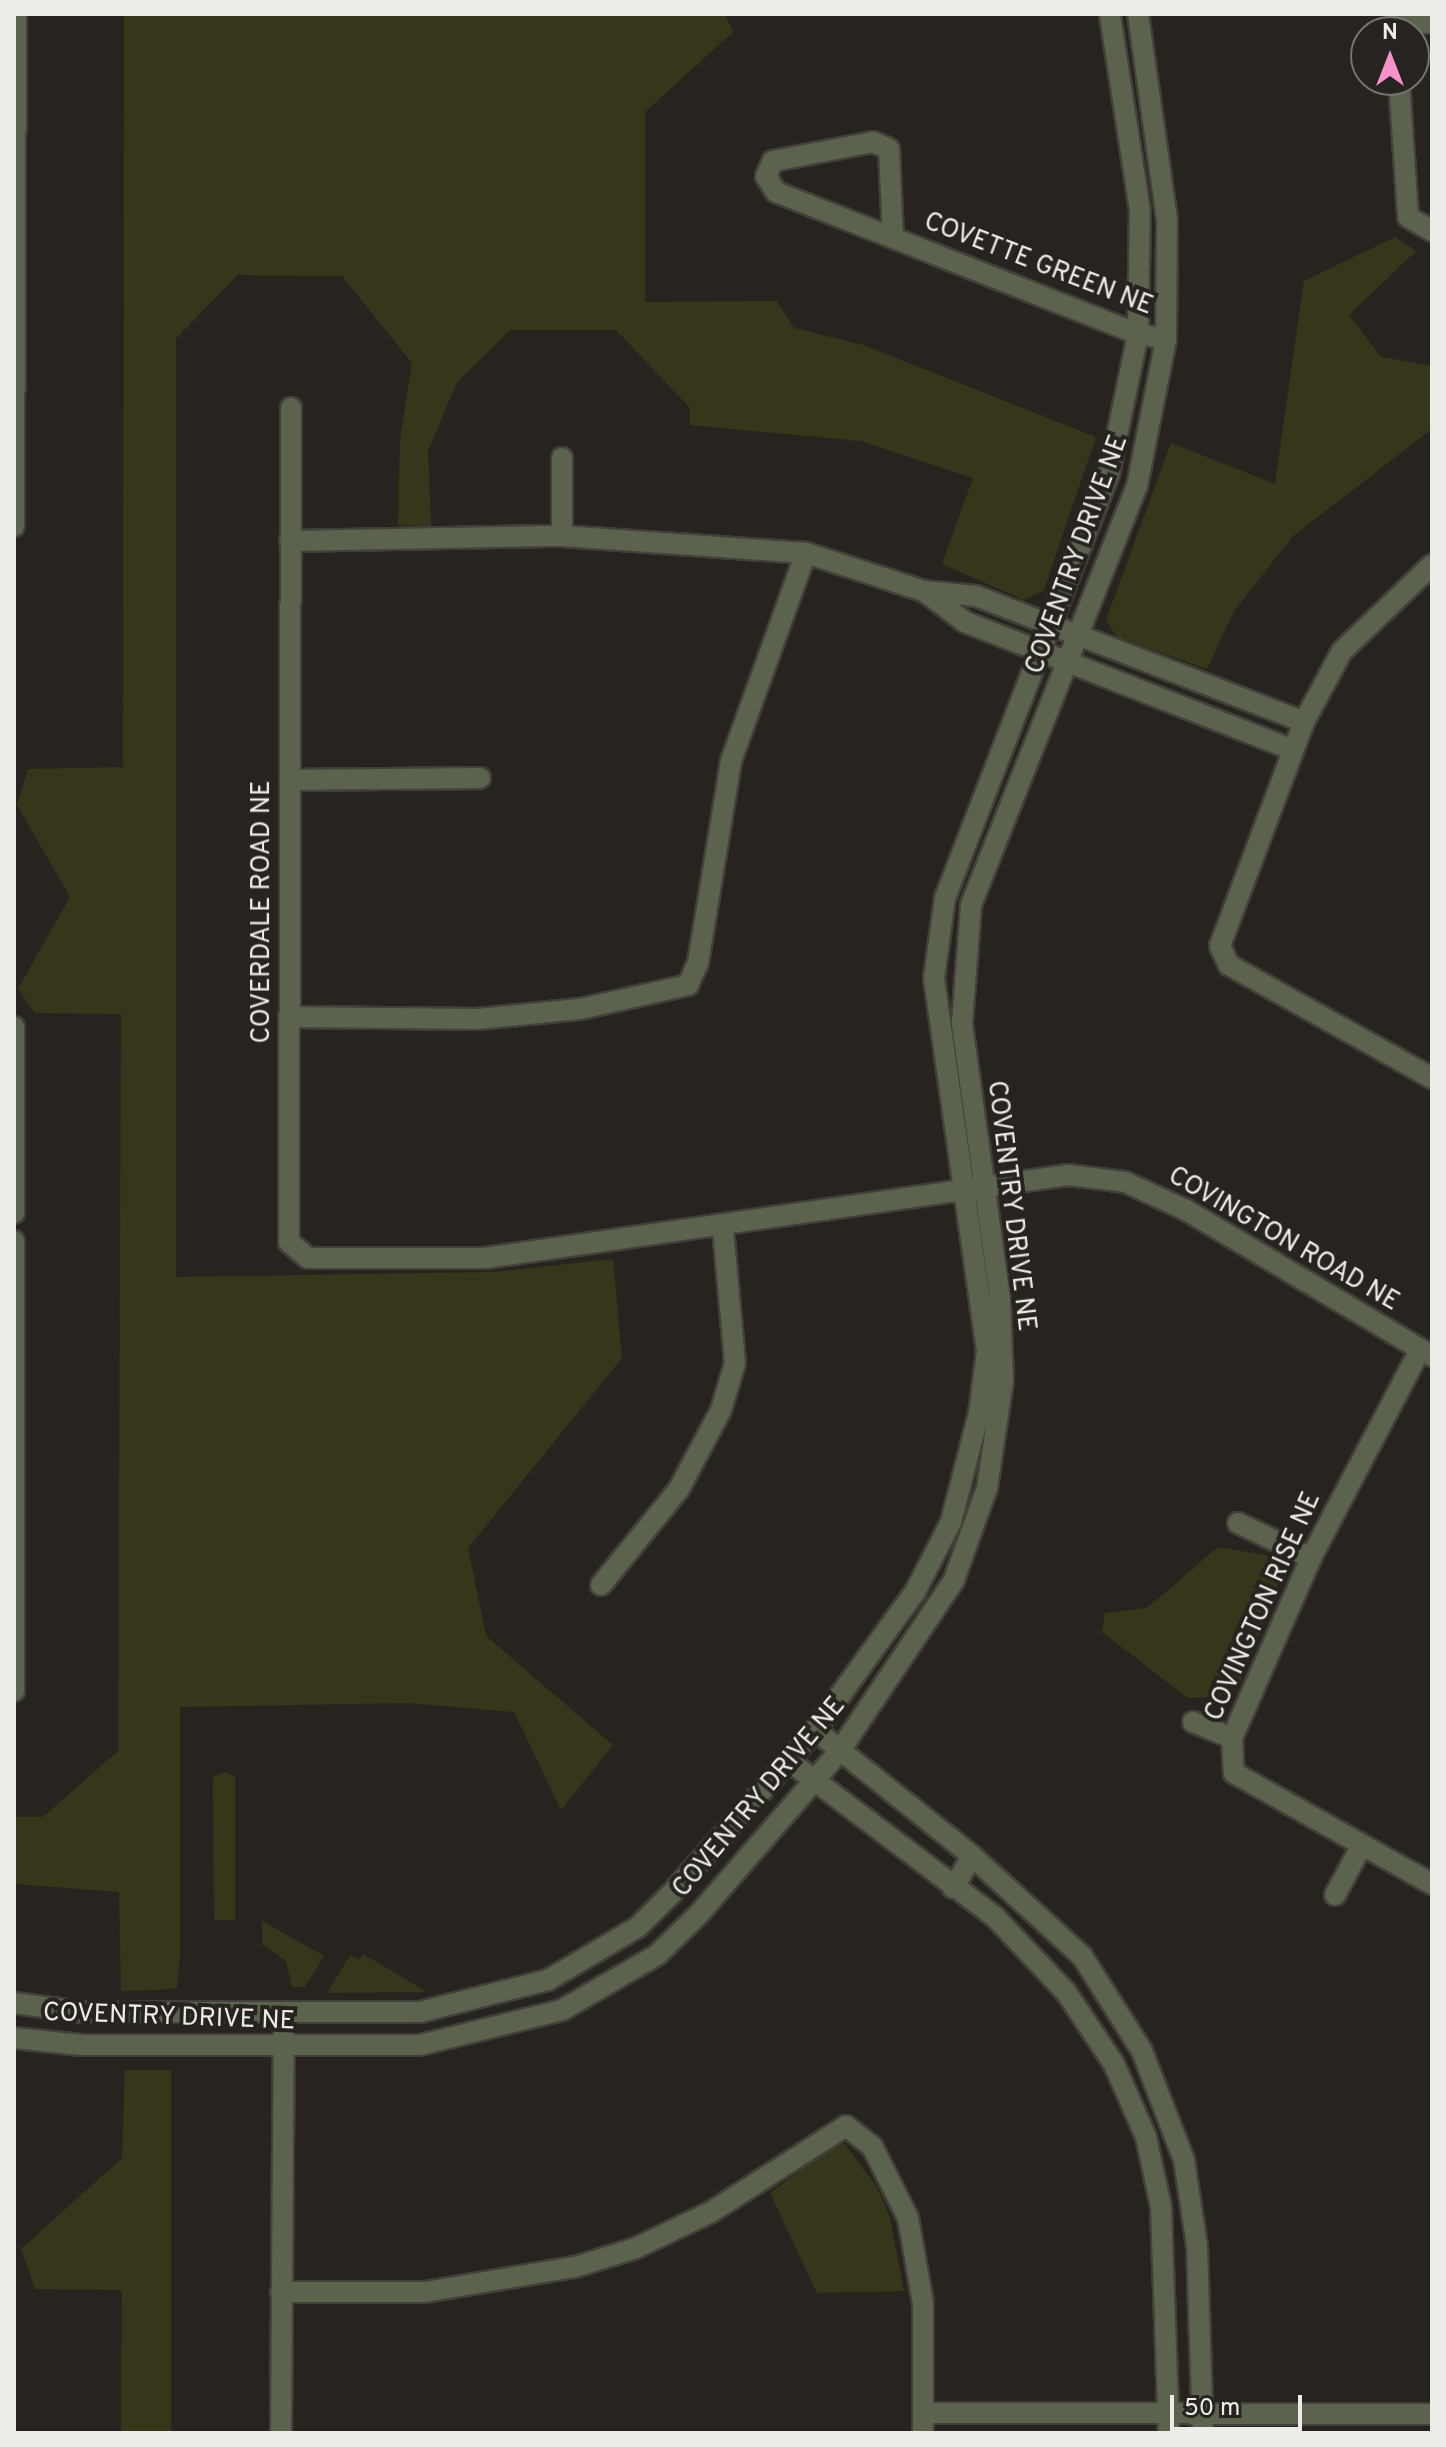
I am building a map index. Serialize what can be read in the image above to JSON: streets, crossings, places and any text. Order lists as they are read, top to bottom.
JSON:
{
  "streets": {
    "street": [
      "COVETTE GREEN NE",
      "COVENTRY DRIVE NE",
      "COVERDALE ROAD NE",
      "COVINGTON ROAD NE",
      "COVINGTON RISE NE"
    ]
  },
  "crossings": [
    ["COVETTE GREEN NE", "COVENTRY DRIVE NE"],
    ["COVENTRY DRIVE NE", "COVERDALE ROAD NE"],
    ["COVENTRY DRIVE NE", "COVINGTON ROAD NE"],
    ["COVERDALE ROAD NE", "COVINGTON ROAD NE"],
    ["COVINGTON ROAD NE", "COVINGTON RISE NE"]
  ],
  "scale_bar": "50 m",
  "north": "top"
}
